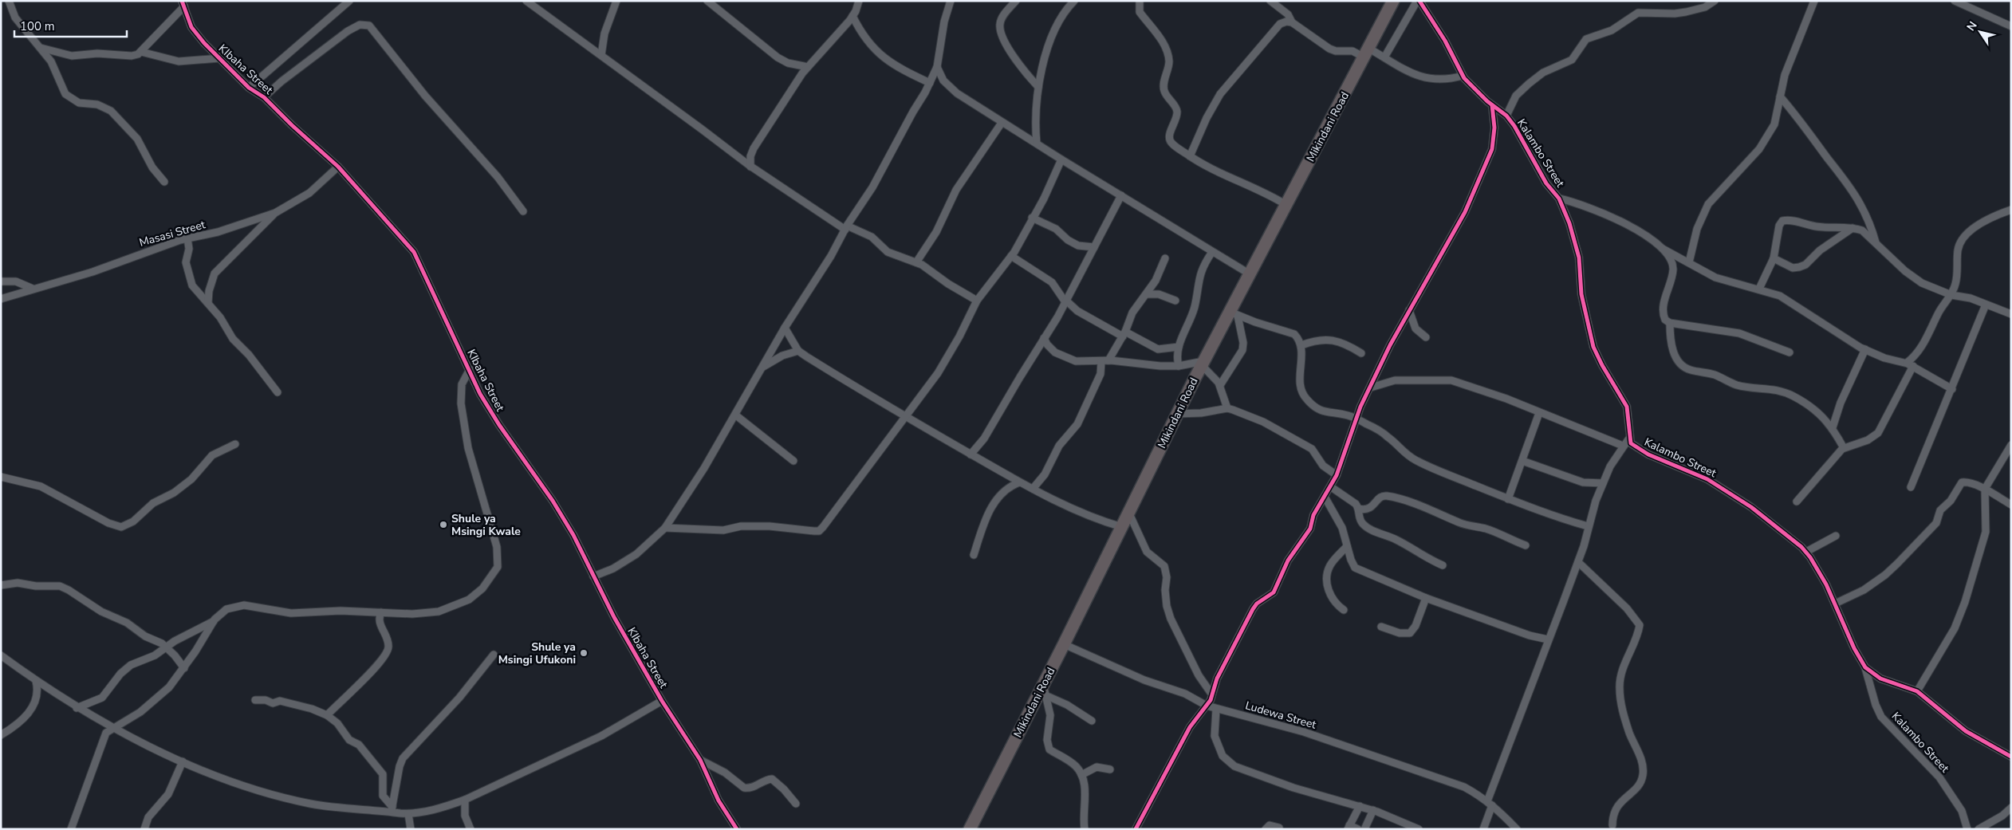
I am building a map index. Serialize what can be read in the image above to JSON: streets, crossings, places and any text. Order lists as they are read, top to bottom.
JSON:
{
  "streets": {
    "highway": ["Mikindani Road"],
    "street": [
      "KIbaha Street",
      "Kalambo Street",
      "Masasi Street",
      "Ludewa Street"
    ]
  },
  "crossings": [
    ["KIbaha Street", "Masasi Street"],
    ["Mikindani Road", "Ludewa Street"]
  ],
  "places": ["Shule ya Msingi Kwale", "Shule ya Msingi Ufukoni"],
  "scale_bar": "100 m",
  "north": "top left"
}
